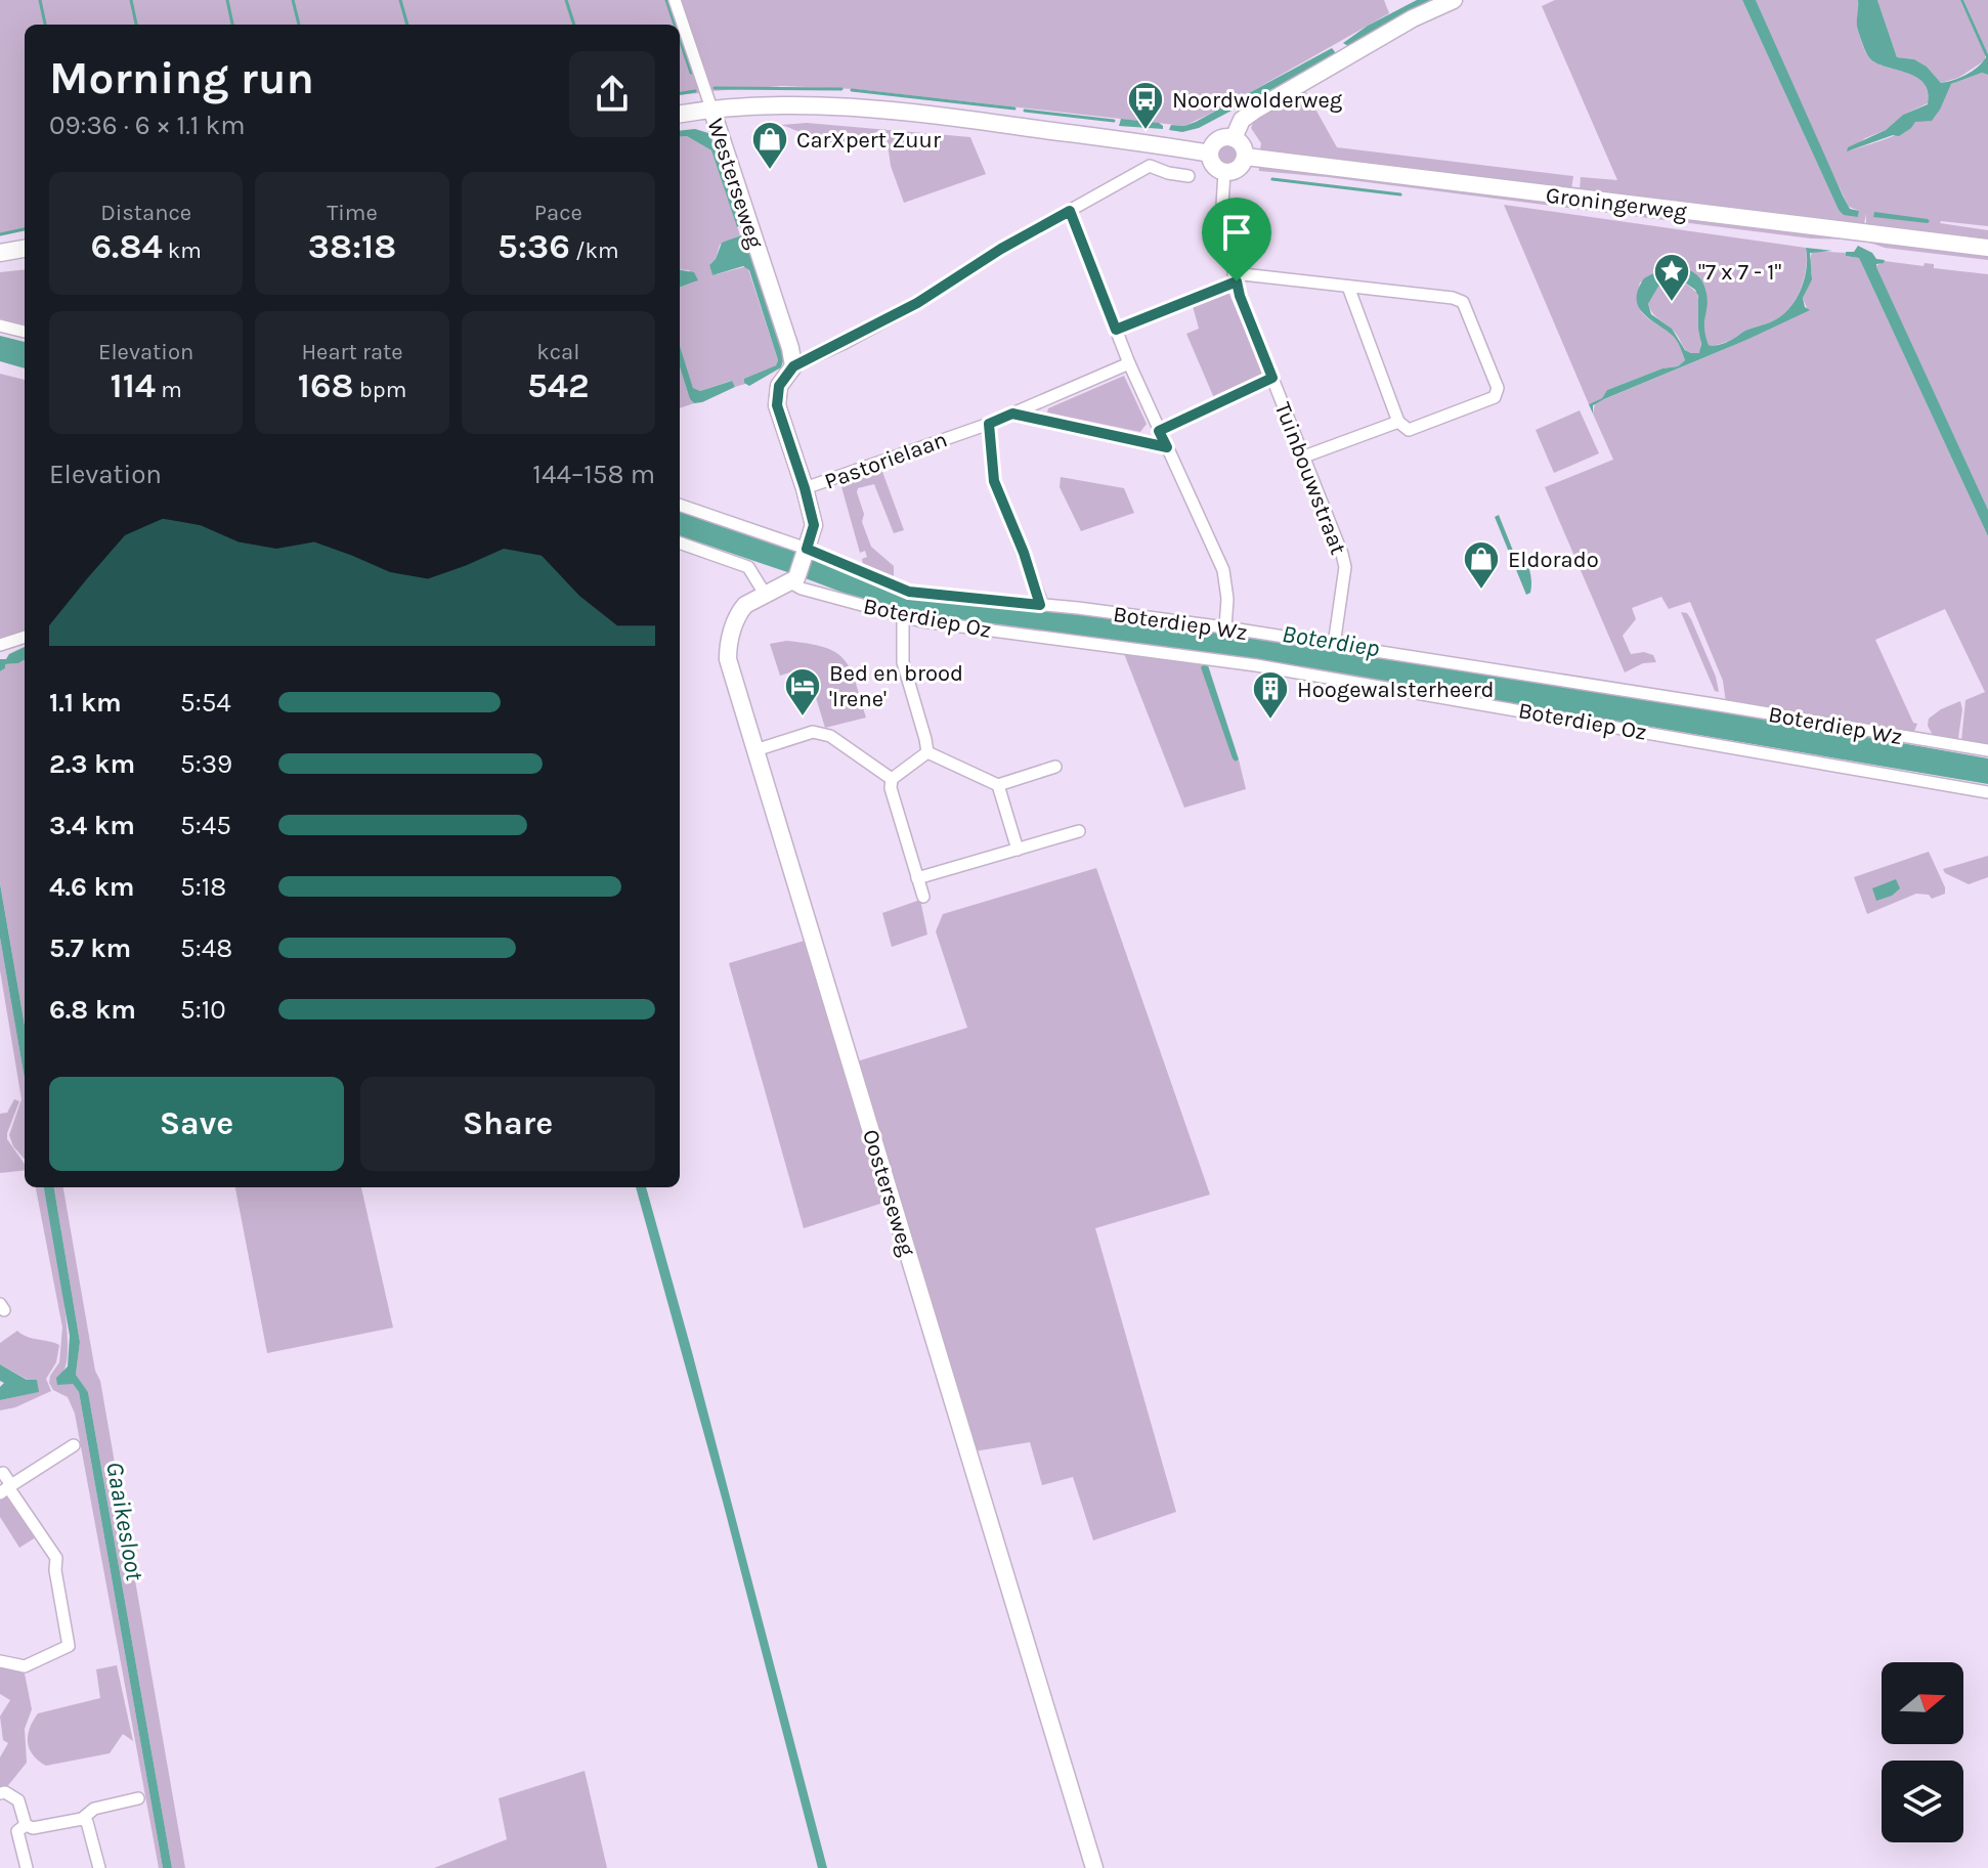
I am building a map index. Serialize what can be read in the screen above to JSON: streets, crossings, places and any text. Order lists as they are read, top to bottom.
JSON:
{
  "streets": {
    "street": [
      "Westerseweg",
      "Groningerweg",
      "Pastorielaan",
      "Tuinbouwstraat",
      "Boterdiep Oz",
      "Boterdiep Wz",
      "Oosterseweg"
    ]
  },
  "crossings": [
    ["Groningerweg", "Tuinbouwstraat"],
    ["Tuinbouwstraat", "Boterdiep Wz"],
    ["Boterdiep Oz", "Oosterseweg"]
  ],
  "water": ["Boterdiep", "Gaaikesloot"],
  "places": {
    "bus stop": ["Noordwolderweg"],
    "shop": ["CarXpert Zuur", "Eldorado"],
    "place": ["\"7 x 7 - 1\""],
    "hotel": ["Bed en brood 'Irene'"],
    "building": ["Hoogewalsterheerd"]
  },
  "north": "right",
  "page": {
    "heading": ["Morning run", "09:36 · 6 × 1.1 km"],
    "stats": [
      ["Distance", "6.84 km"],
      ["Time", "38:18"],
      ["Pace", "5:36 /km"],
      ["Elevation", "114 m"],
      ["Heart rate", "168 bpm"],
      ["kcal", "542"]
    ],
    "chart": ["Elevation", "144–158 m"],
    "list": [
      {
        "name": "1.1 km",
        "note": "5:54"
      },
      {
        "name": "2.3 km",
        "note": "5:39"
      },
      {
        "name": "3.4 km",
        "note": "5:45"
      },
      {
        "name": "4.6 km",
        "note": "5:18"
      },
      {
        "name": "5.7 km",
        "note": "5:48"
      },
      {
        "name": "6.8 km",
        "note": "5:10"
      }
    ],
    "buttons": ["Save", "Share"]
  }
}
